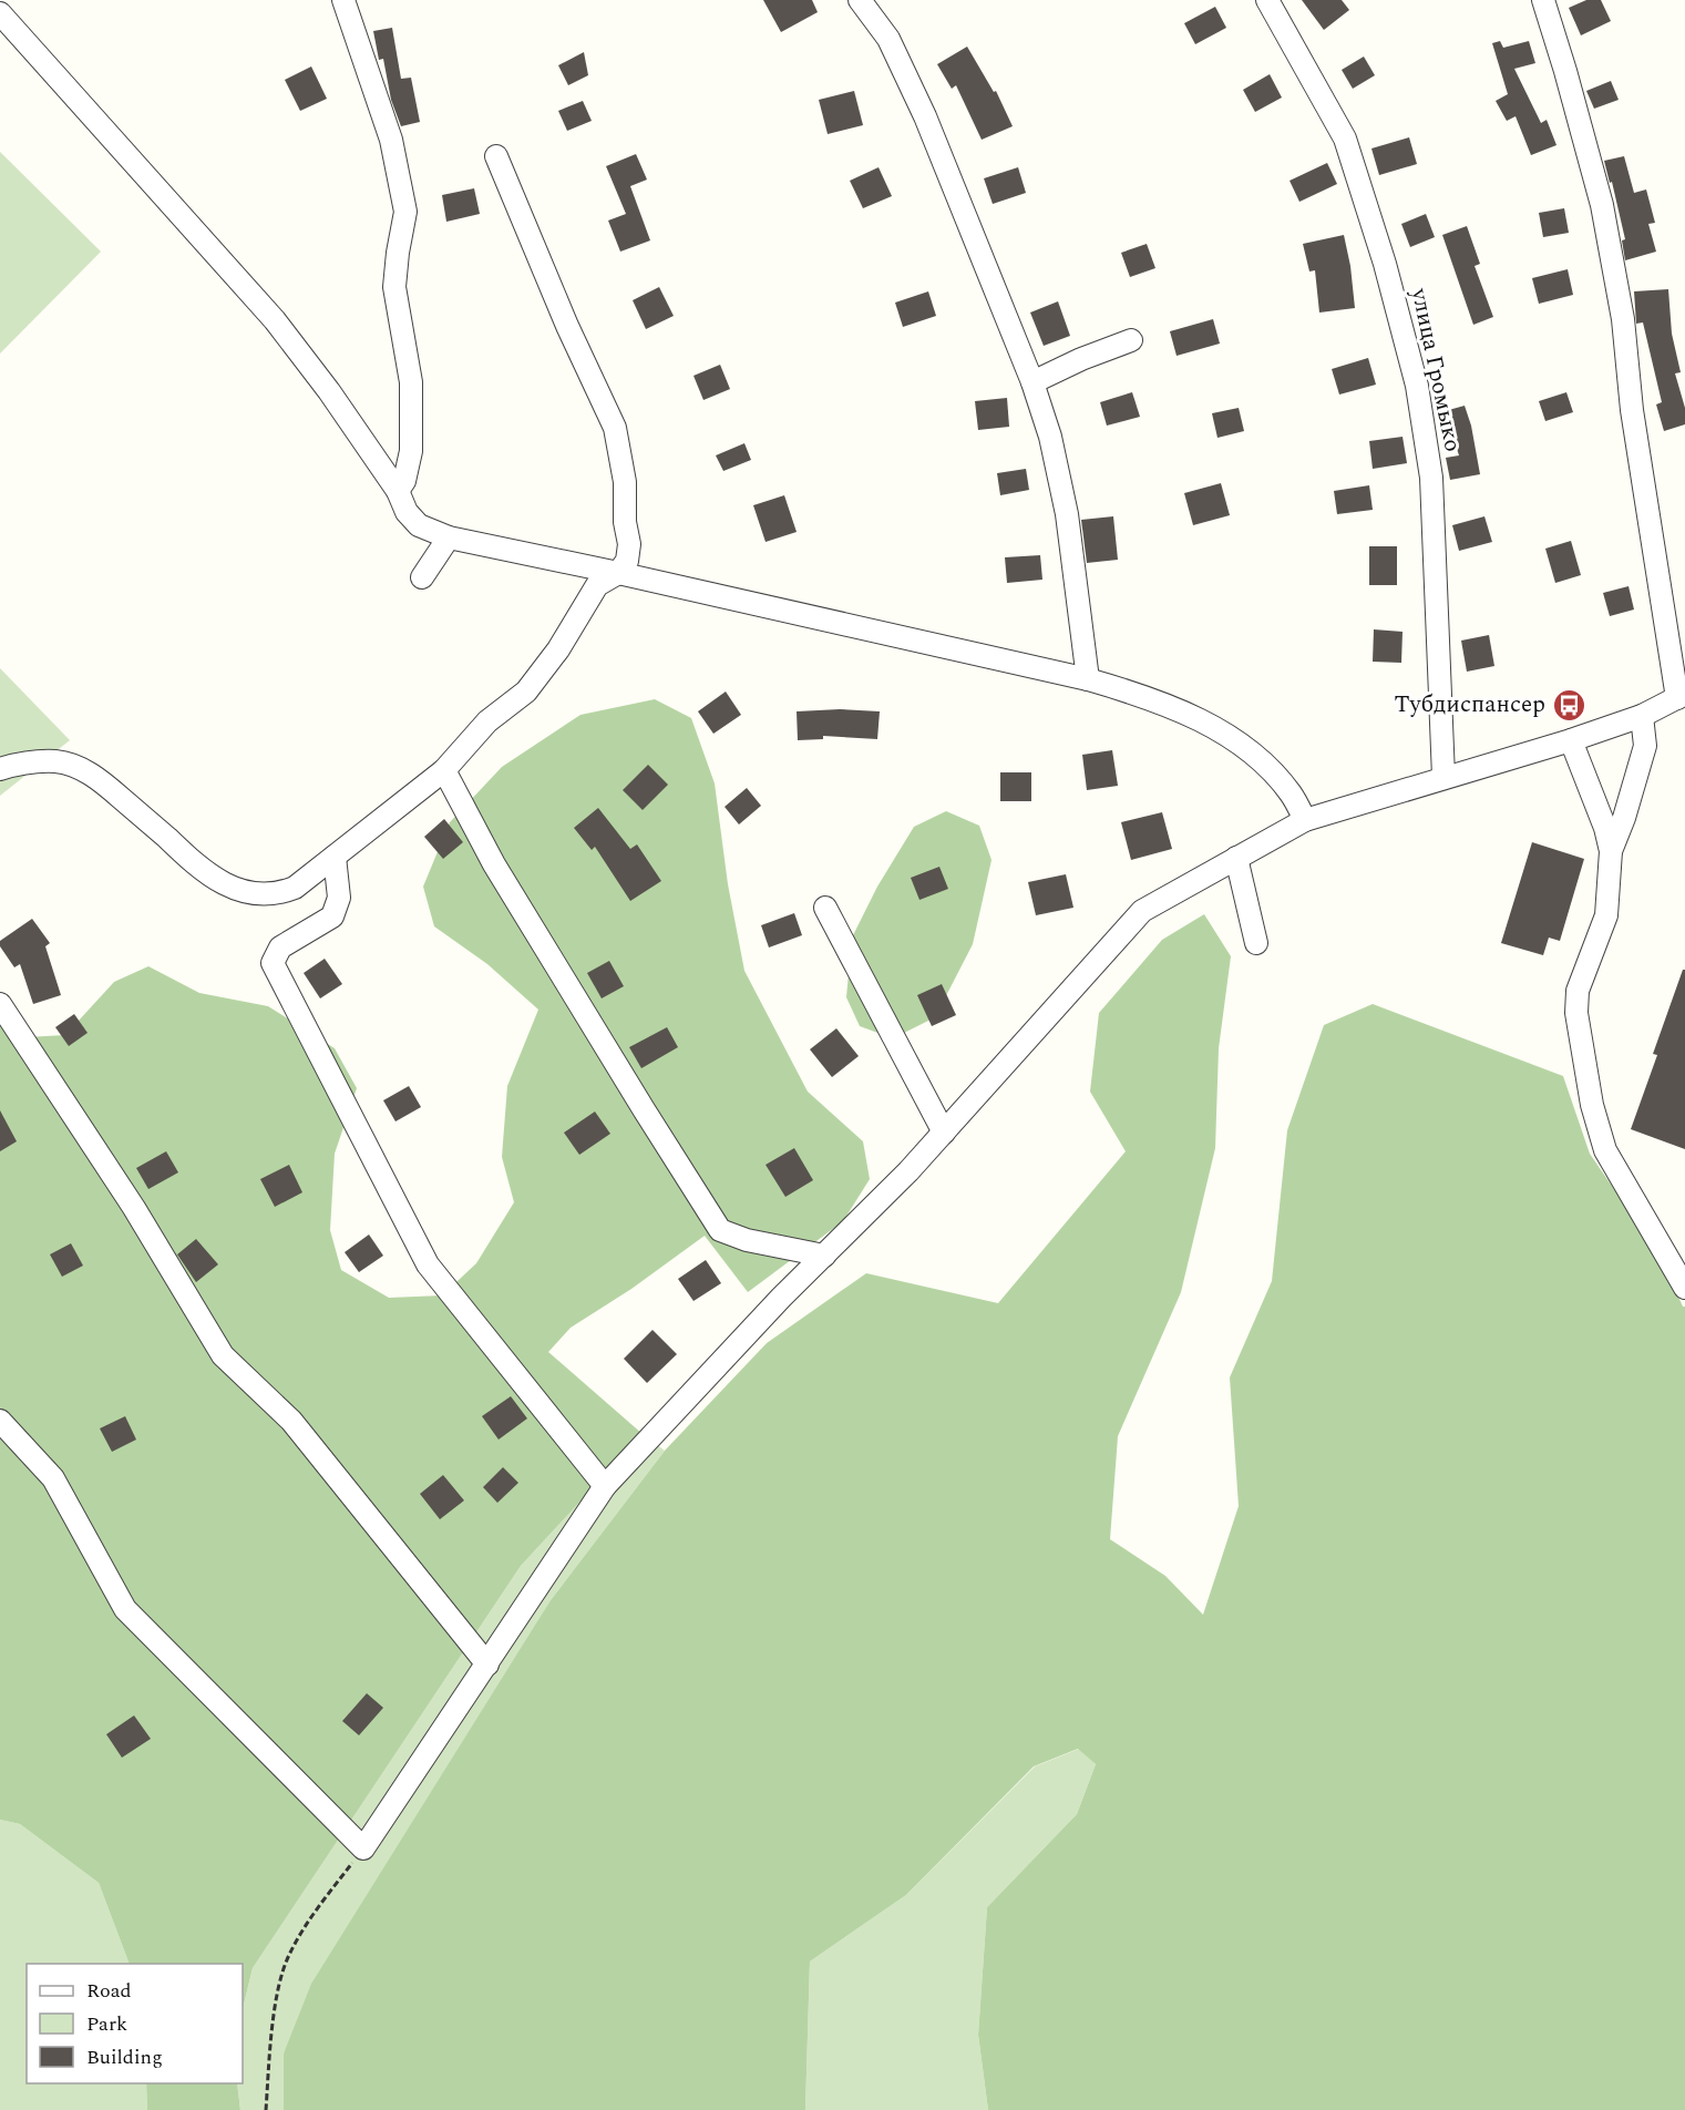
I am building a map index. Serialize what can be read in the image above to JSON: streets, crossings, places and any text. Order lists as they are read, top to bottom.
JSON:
{
  "streets": {
    "street": ["улица Громыко"]
  },
  "places": {
    "bus stop": ["Тубдиспансер"]
  },
  "legend": ["Road", "Park", "Building"]
}
